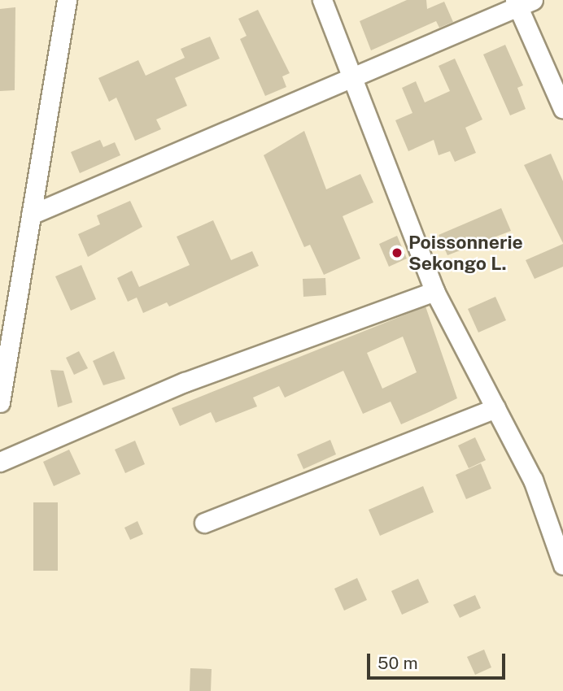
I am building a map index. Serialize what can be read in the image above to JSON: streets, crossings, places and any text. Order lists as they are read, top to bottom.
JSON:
{
  "places": ["Poissonnerie Sekongo L."],
  "scale_bar": "50 m"
}
